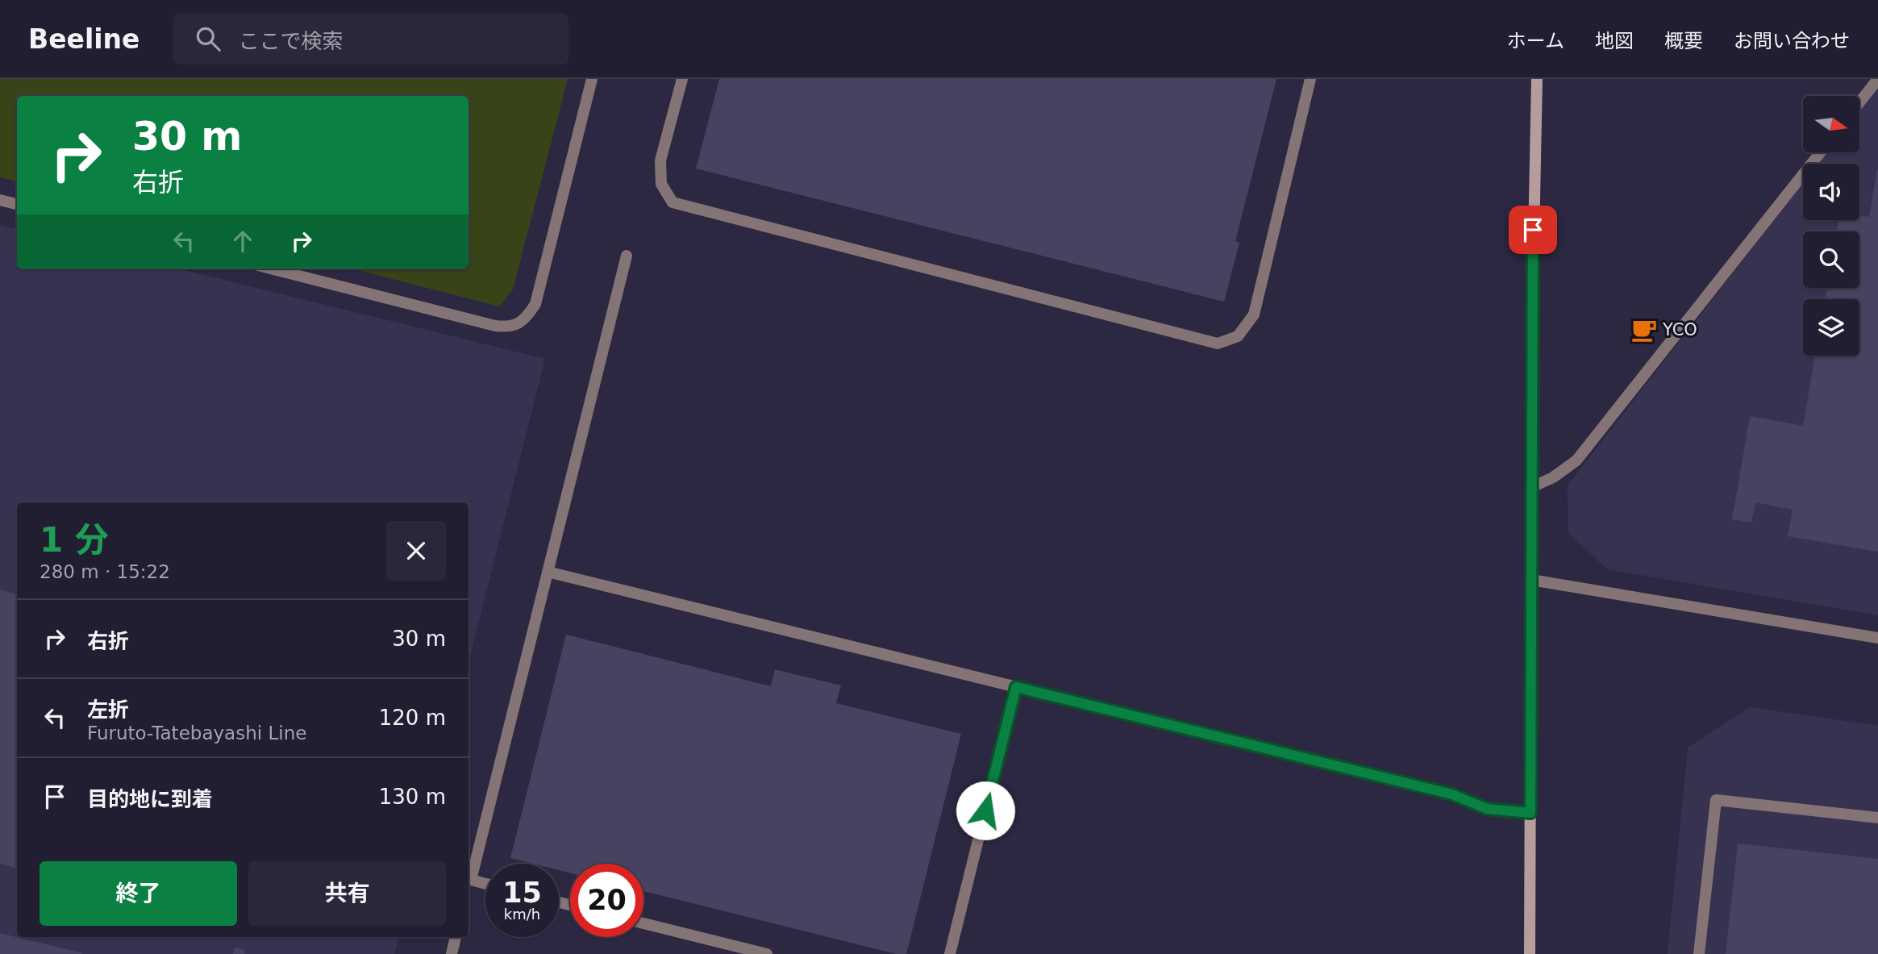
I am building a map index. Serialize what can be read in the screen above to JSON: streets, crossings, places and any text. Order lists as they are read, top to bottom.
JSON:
{
  "places": {
    "cafe": ["YCO"]
  },
  "north": "right",
  "page": {
    "header": "Beeline",
    "search": "ここで検索",
    "nav": [
      "ホーム",
      "地図",
      "概要",
      "お問い合わせ"
    ],
    "turn": ["30 m", "右折"],
    "heading": ["1 分", "280 m · 15:22"],
    "list": [
      {
        "name": "右折",
        "value": "30 m"
      },
      {
        "name": "左折",
        "note": "Furuto-Tatebayashi Line",
        "value": "120 m"
      },
      {
        "name": "目的地に到着",
        "value": "130 m"
      }
    ],
    "buttons": ["終了", "共有"],
    "speed": "15 km/h",
    "limit": "20"
  }
}
